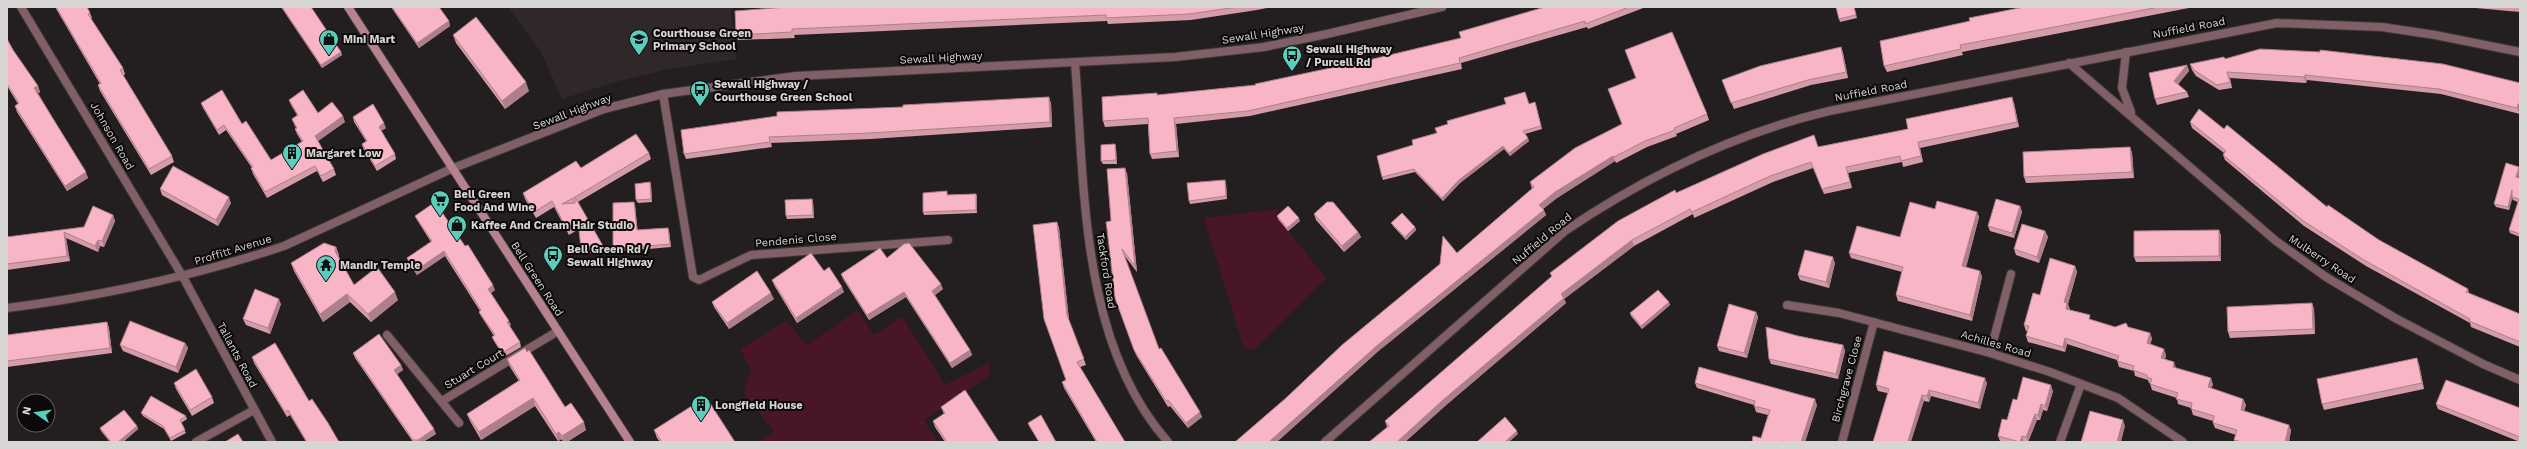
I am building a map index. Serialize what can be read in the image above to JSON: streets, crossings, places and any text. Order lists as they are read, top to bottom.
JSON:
{
  "streets": {
    "main road": ["Bell Green Road"],
    "street": [
      "Nuffield Road",
      "Sewall Highway",
      "Johnson Road",
      "Pendenis Close",
      "Proffitt Avenue",
      "Mulberry Road",
      "Tackford Road",
      "Achilles Road",
      "Tallants Road",
      "Stuart Court",
      "Birchgrave Close"
    ]
  },
  "crossings": [
    ["Nuffield Road", "Mulberry Road"],
    ["Sewall Highway", "Pendenis Close"],
    ["Sewall Highway", "Proffitt Avenue"],
    ["Sewall Highway", "Tackford Road"],
    ["Sewall Highway", "Bell Green Road"],
    ["Johnson Road", "Proffitt Avenue"],
    ["Johnson Road", "Tallants Road"],
    ["Proffitt Avenue", "Bell Green Road"],
    ["Proffitt Avenue", "Tallants Road"],
    ["Bell Green Road", "Stuart Court"],
    ["Achilles Road", "Birchgrave Close"]
  ],
  "places": {
    "shop": ["Mini Mart", "Kaffee And Cream Hair Studio"],
    "school or university": ["Courthouse Green Primary School"],
    "bus stop": ["Sewall Highway / Purcell Rd", "Sewall Highway / Courthouse Green School", "Bell Green Rd / Sewall Highway"],
    "building": ["Margaret Low", "Longfield House"],
    "supermarket": ["Bell Green Food And Wine"],
    "temple": ["Mandir Temple"]
  },
  "north": "left"
}
